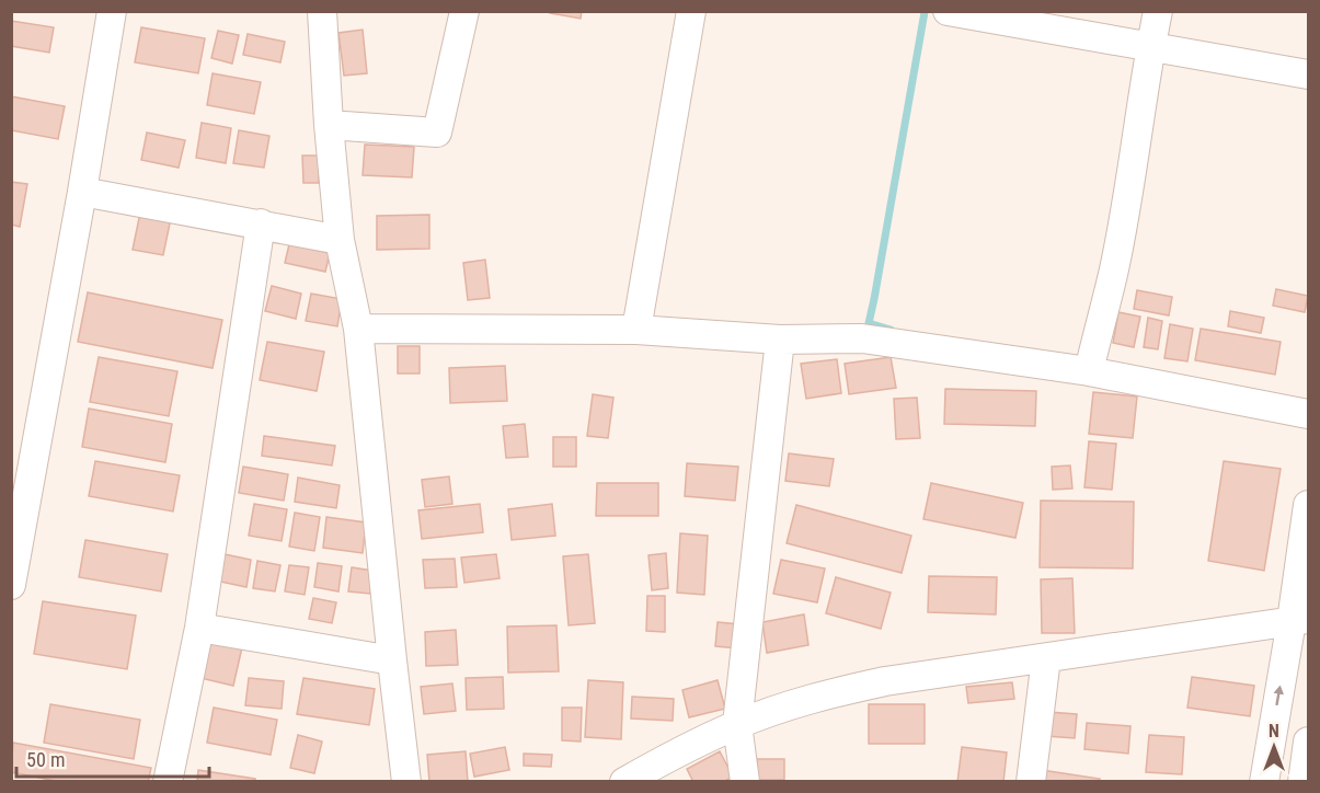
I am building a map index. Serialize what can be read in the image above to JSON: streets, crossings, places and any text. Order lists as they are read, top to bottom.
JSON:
{
  "scale_bar": "50 m",
  "north": "top"
}
